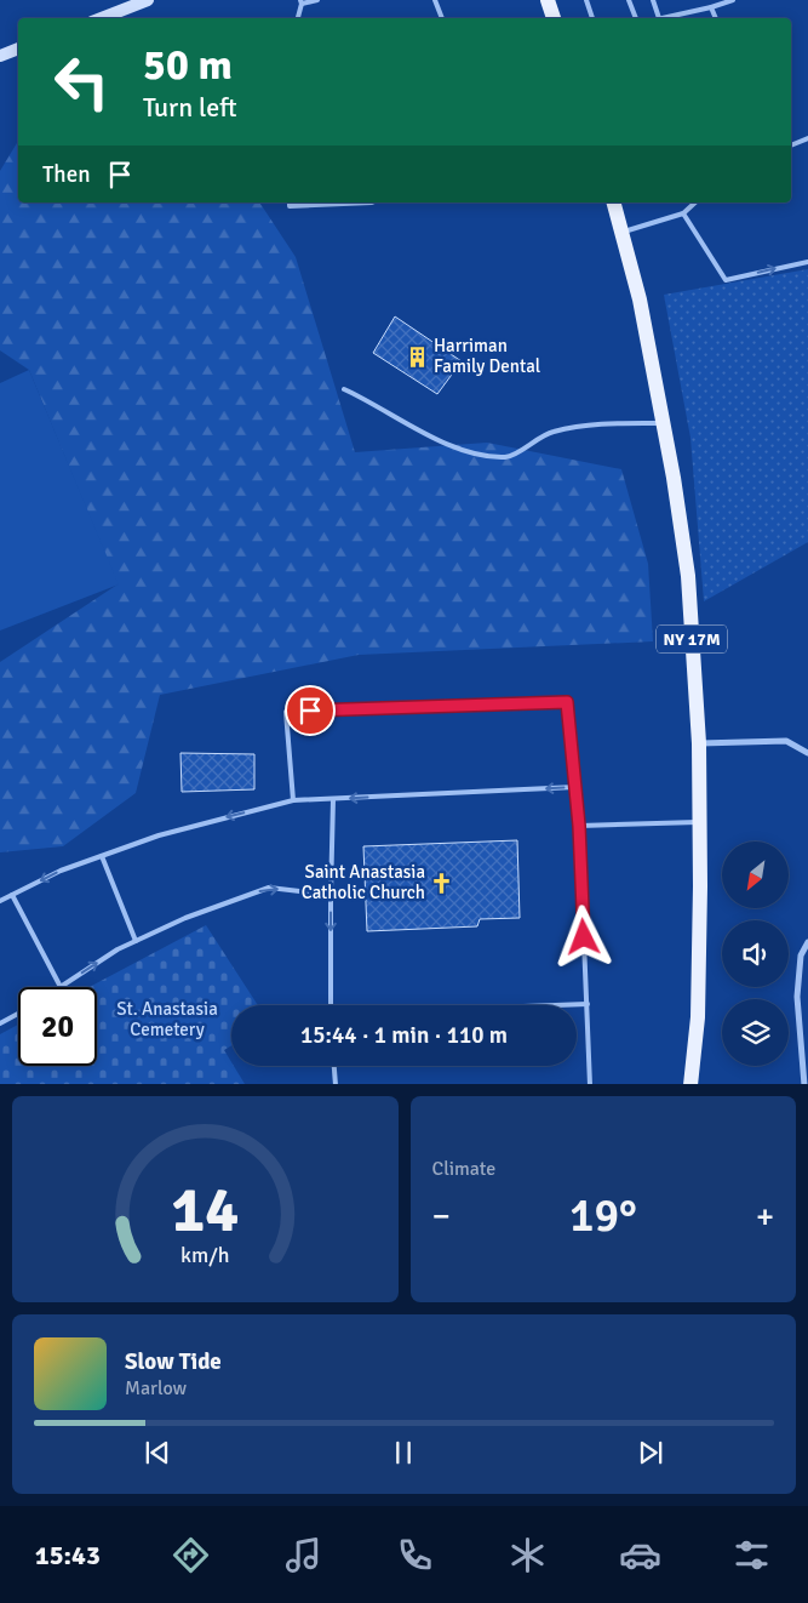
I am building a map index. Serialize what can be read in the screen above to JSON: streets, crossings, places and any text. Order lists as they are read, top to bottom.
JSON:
{
  "streets": {
    "main road": ["NY 17M"]
  },
  "parks": ["St. Anastasia Cemetery"],
  "places": {
    "building": ["Harriman Family Dental"],
    "church": ["Saint Anastasia Catholic Church"]
  },
  "north": "bottom left",
  "page": {
    "turn": ["50 m", "Turn left"],
    "then": "Then",
    "limit": "20",
    "trip": "15:44 · 1 min · 110 m",
    "tile": "Climate",
    "heat": ["−", "19°", "+"],
    "song": ["Slow Tide", "Marlow"],
    "tabs": "15:43",
    "gauge": ["14", "km/h"]
  }
}
